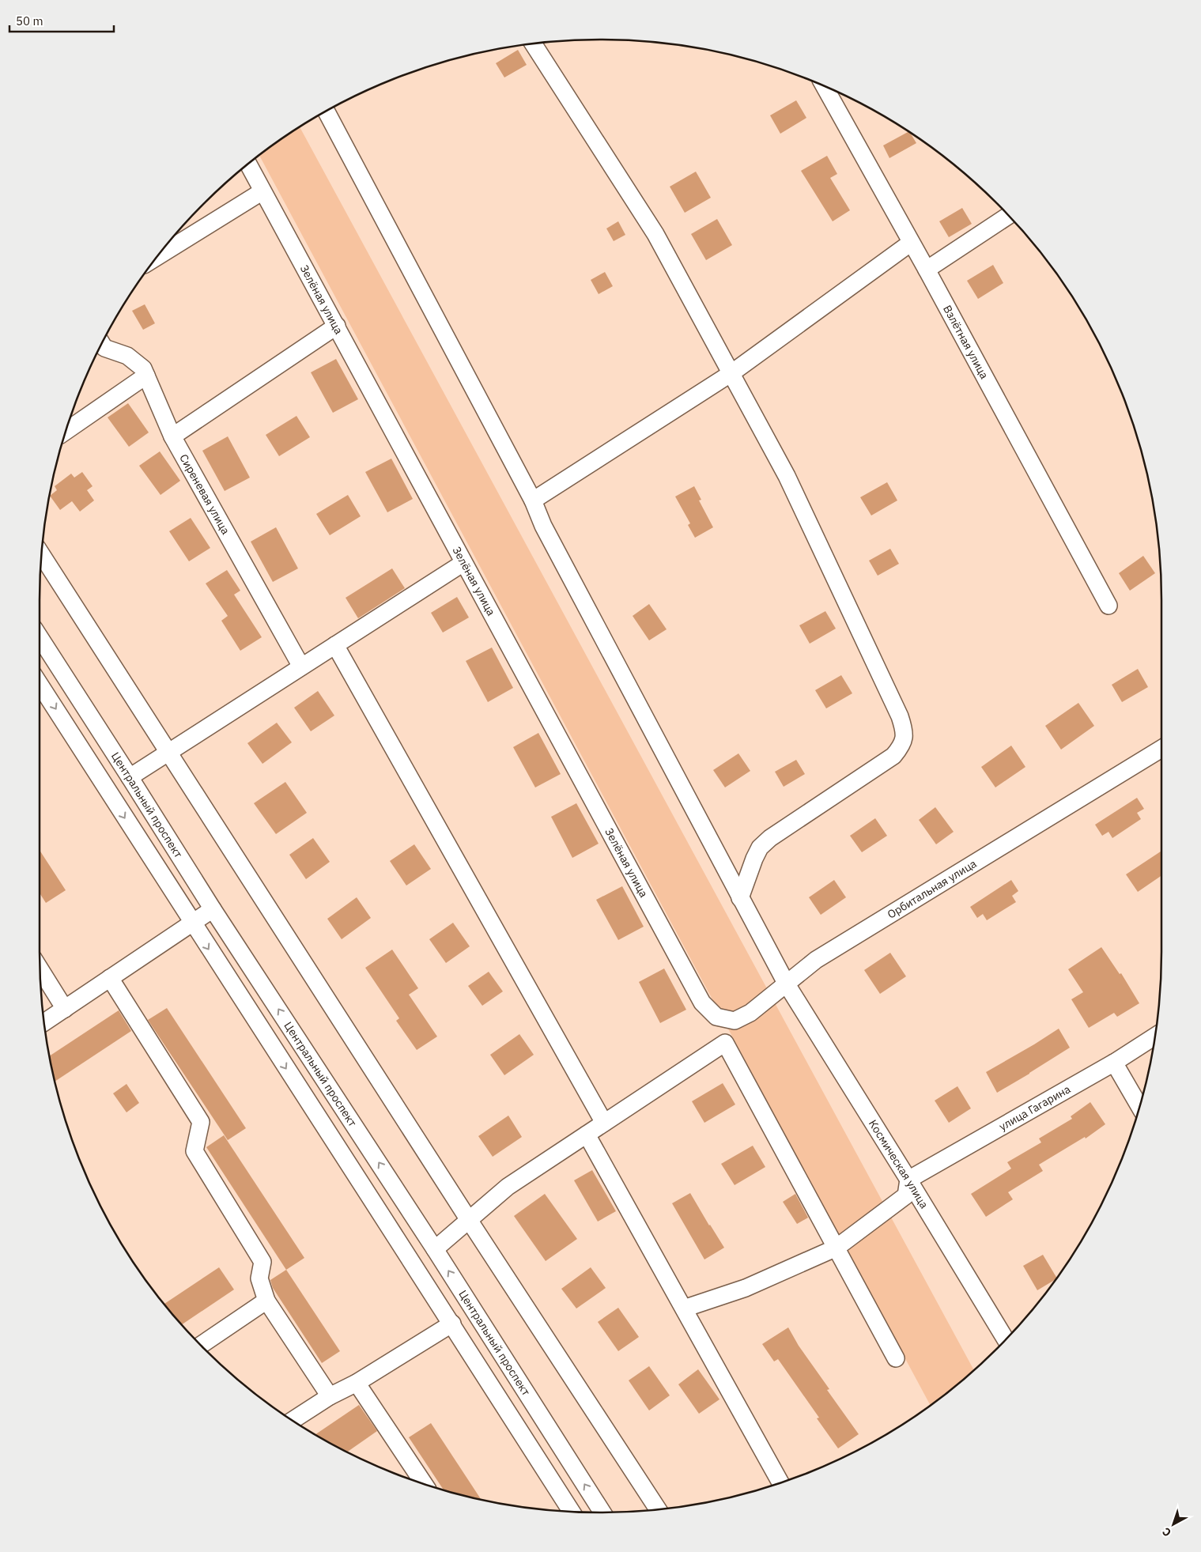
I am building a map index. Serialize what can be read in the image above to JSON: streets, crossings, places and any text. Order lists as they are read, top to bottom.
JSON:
{
  "streets": {
    "street": [
      "Зелёная улица",
      "Взлётная улица",
      "Сиреневая улица",
      "Центральный проспект",
      "Орбитальная улица",
      "улица Гагарина",
      "Космическая улица"
    ]
  },
  "crossings": [
    ["Зелёная улица", "Орбитальная улица"],
    ["Орбитальная улица", "Космическая улица"],
    ["улица Гагарина", "Космическая улица"]
  ],
  "scale_bar": "50 m",
  "north": "bottom left"
}
